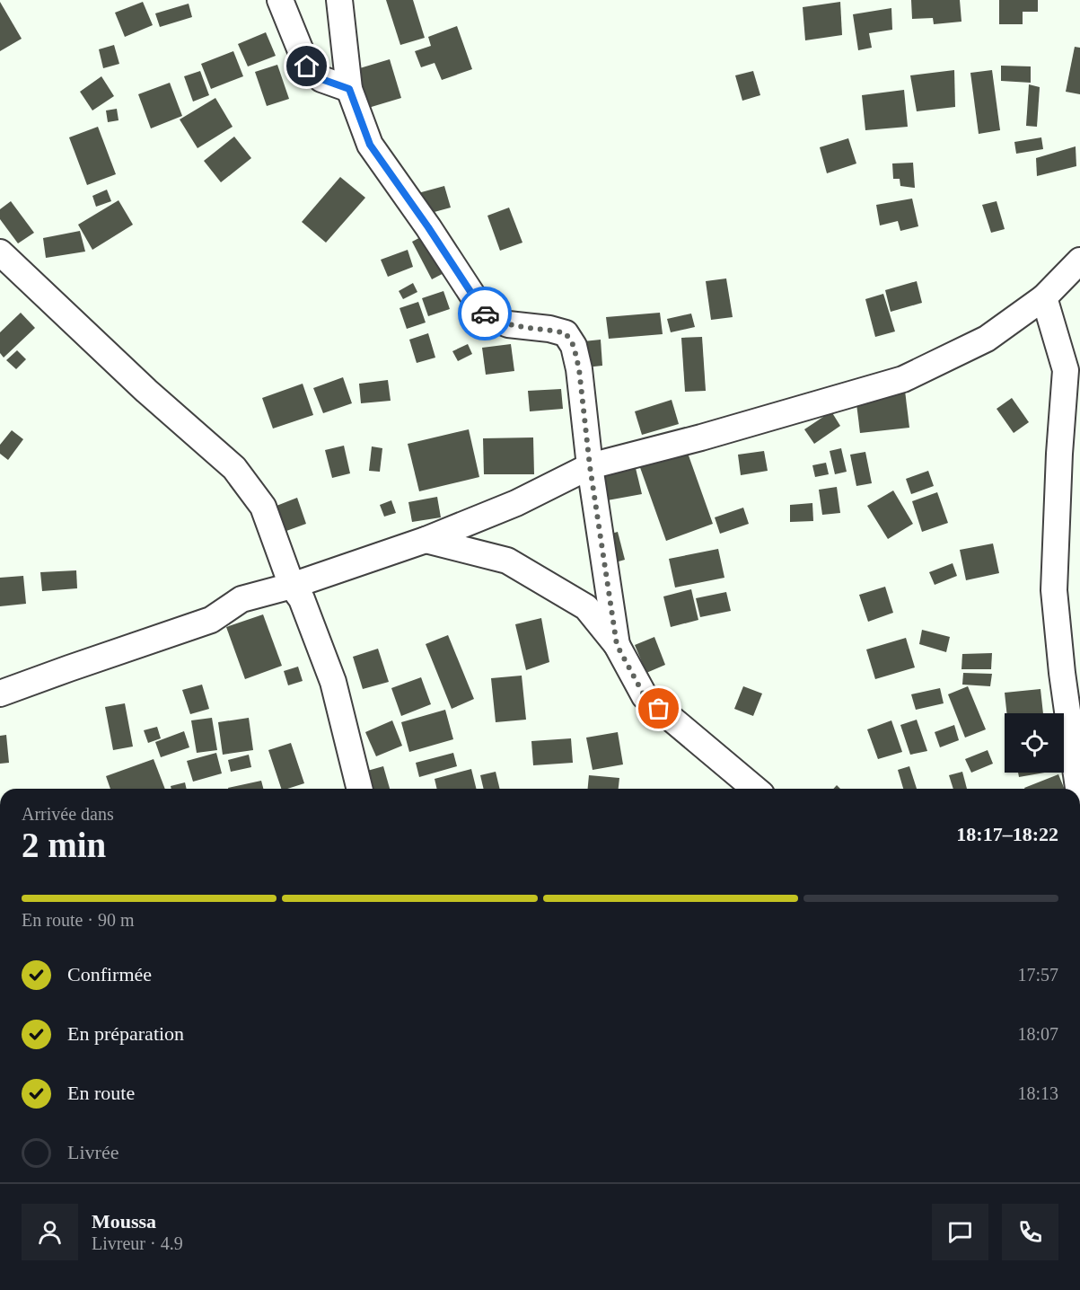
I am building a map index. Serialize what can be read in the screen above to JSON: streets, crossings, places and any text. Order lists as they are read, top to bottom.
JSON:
{
  "page": {
    "heading": ["2 min", "Arrivée dans", "18:17–18:22"],
    "panel": ["Moussa", "Livreur · 4.9"],
    "bar": "En route · 90 m",
    "list": [
      ["Confirmée", "17:57"],
      ["En préparation", "18:07"],
      ["En route", "18:13"],
      "Livrée"
    ]
  }
}
